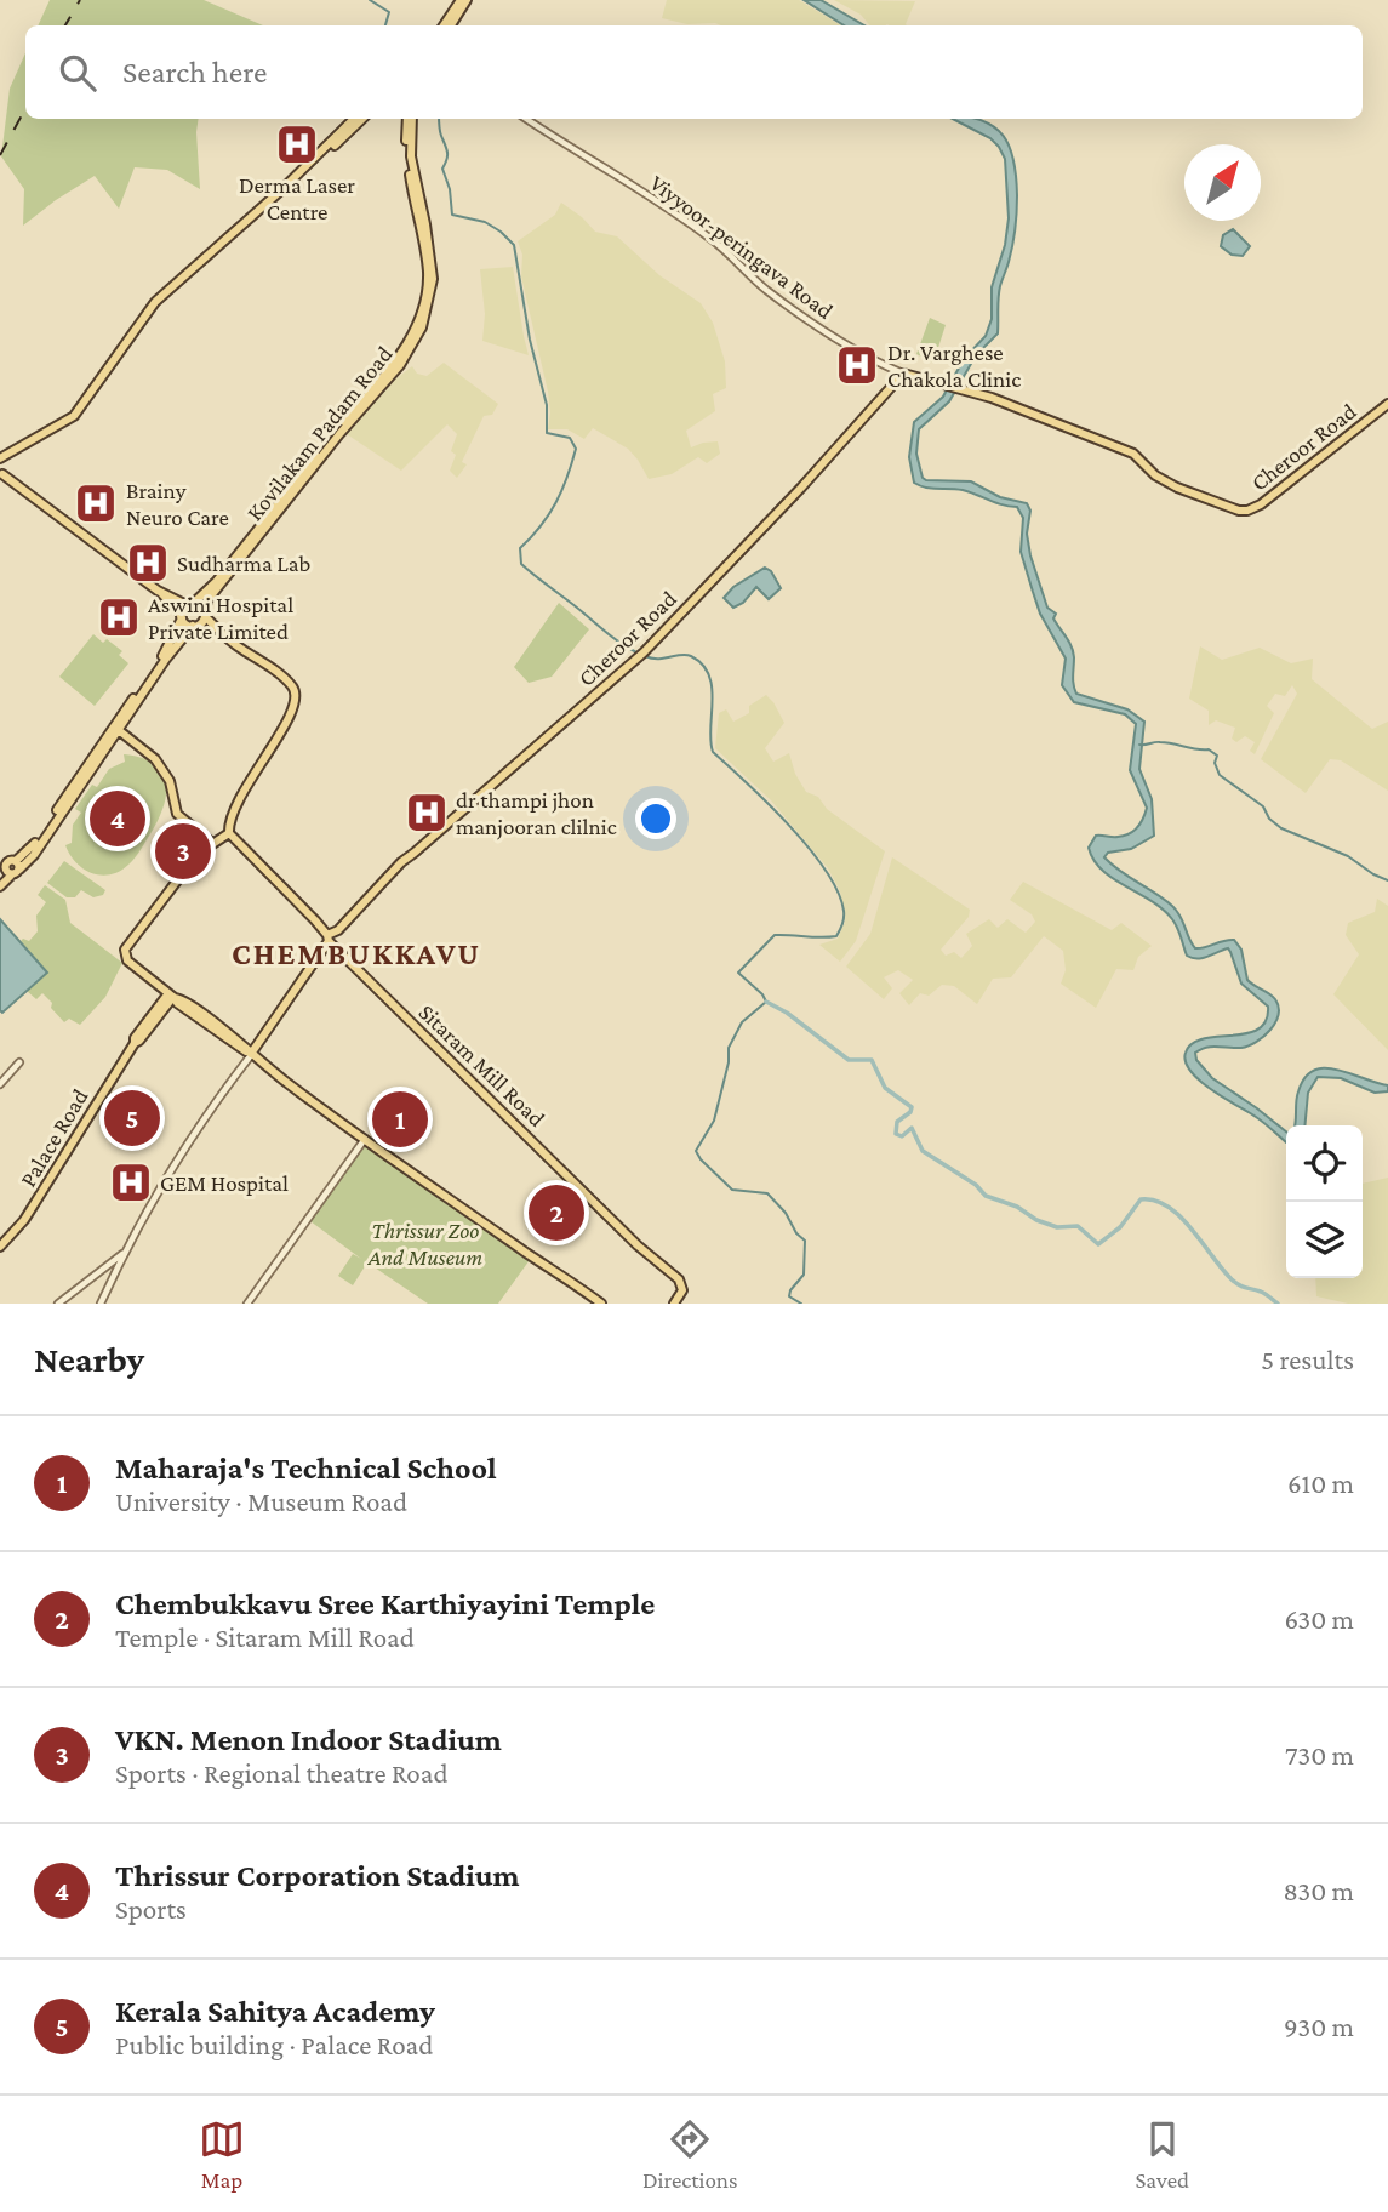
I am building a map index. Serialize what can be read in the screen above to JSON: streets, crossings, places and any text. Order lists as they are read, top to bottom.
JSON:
{
  "streets": {
    "main road": [
      "Kovilakam Padam Road",
      "Cheroor Road",
      "Sitaram Mill Road",
      "Palace Road"
    ],
    "street": ["Viyyoor-peringava Road"]
  },
  "crossings": [
    ["Viyyoor-peringava Road", "Cheroor Road"],
    ["Cheroor Road", "Sitaram Mill Road"]
  ],
  "districts": ["CHEMBUKKAVU"],
  "parks": ["Thrissur Zoo And Museum"],
  "places": {
    "hospital": [
      "Derma Laser Centre",
      "Dr. Varghese Chakola Clinic",
      "Brainy Neuro Care",
      "Sudharma Lab",
      "Aswini Hospital Private Limited",
      "dr thampi jhon manjooran clilnic",
      "GEM Hospital"
    ]
  },
  "north": "top right",
  "page": {
    "search": "Search here",
    "pins": [
      "4",
      "3",
      "5",
      "1",
      "2"
    ],
    "heading": ["Nearby", "5 results"],
    "list": [
      {
        "mark": "1",
        "name": "Maharaja's Technical School",
        "note": "University · Museum Road",
        "value": "610 m"
      },
      {
        "mark": "2",
        "name": "Chembukkavu Sree Karthiyayini Temple",
        "note": "Temple · Sitaram Mill Road",
        "value": "630 m"
      },
      {
        "mark": "3",
        "name": "VKN. Menon Indoor Stadium",
        "note": "Sports · Regional theatre Road",
        "value": "730 m"
      },
      {
        "mark": "4",
        "name": "Thrissur Corporation Stadium",
        "note": "Sports",
        "value": "830 m"
      },
      {
        "mark": "5",
        "name": "Kerala Sahitya Academy",
        "note": "Public building · Palace Road",
        "value": "930 m"
      }
    ],
    "nav": ["Map", "Directions", "Saved"]
  }
}
